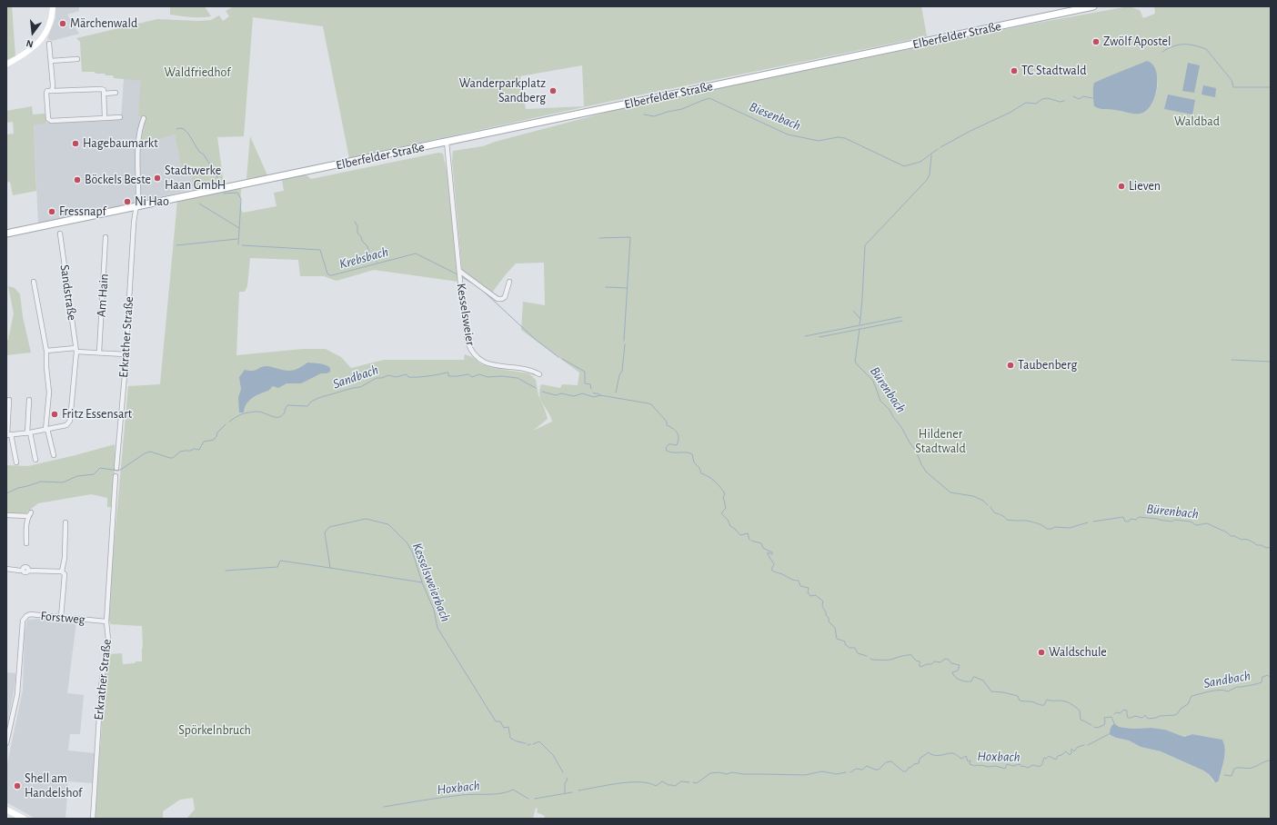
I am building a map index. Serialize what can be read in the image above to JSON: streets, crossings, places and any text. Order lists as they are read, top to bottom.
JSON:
{
  "streets": {
    "main road": ["Elberfelder Straße"],
    "street": [
      "Sandstraße",
      "Am Hain",
      "Kesselsweier",
      "Erkrather Straße",
      "Forstweg"
    ]
  },
  "crossings": [
    ["Elberfelder Straße", "Kesselsweier"],
    ["Elberfelder Straße", "Erkrather Straße"],
    ["Erkrather Straße", "Forstweg"]
  ],
  "water": [
    "Biesenbach",
    "Krebsbach",
    "Sandbach",
    "Bürenbach",
    "Kesselsweierbach",
    "Hoxbach"
  ],
  "parks": [
    "Waldfriedhof",
    "Waldbad",
    "Hildener Stadtwald",
    "Spörkelnbruch"
  ],
  "places": [
    "Märchenwald",
    "Zwölf Apostel",
    "TC Stadtwald",
    "Wanderparkplatz Sandberg",
    "Hagebaumarkt",
    "Stadtwerke Haan GmbH",
    "Böckels Beste",
    "Lieven",
    "Ni Hao",
    "Fressnapf",
    "Taubenberg",
    "Fritz Essensart",
    "Waldschule",
    "Shell am Handelshof"
  ],
  "north": "bottom"
}
